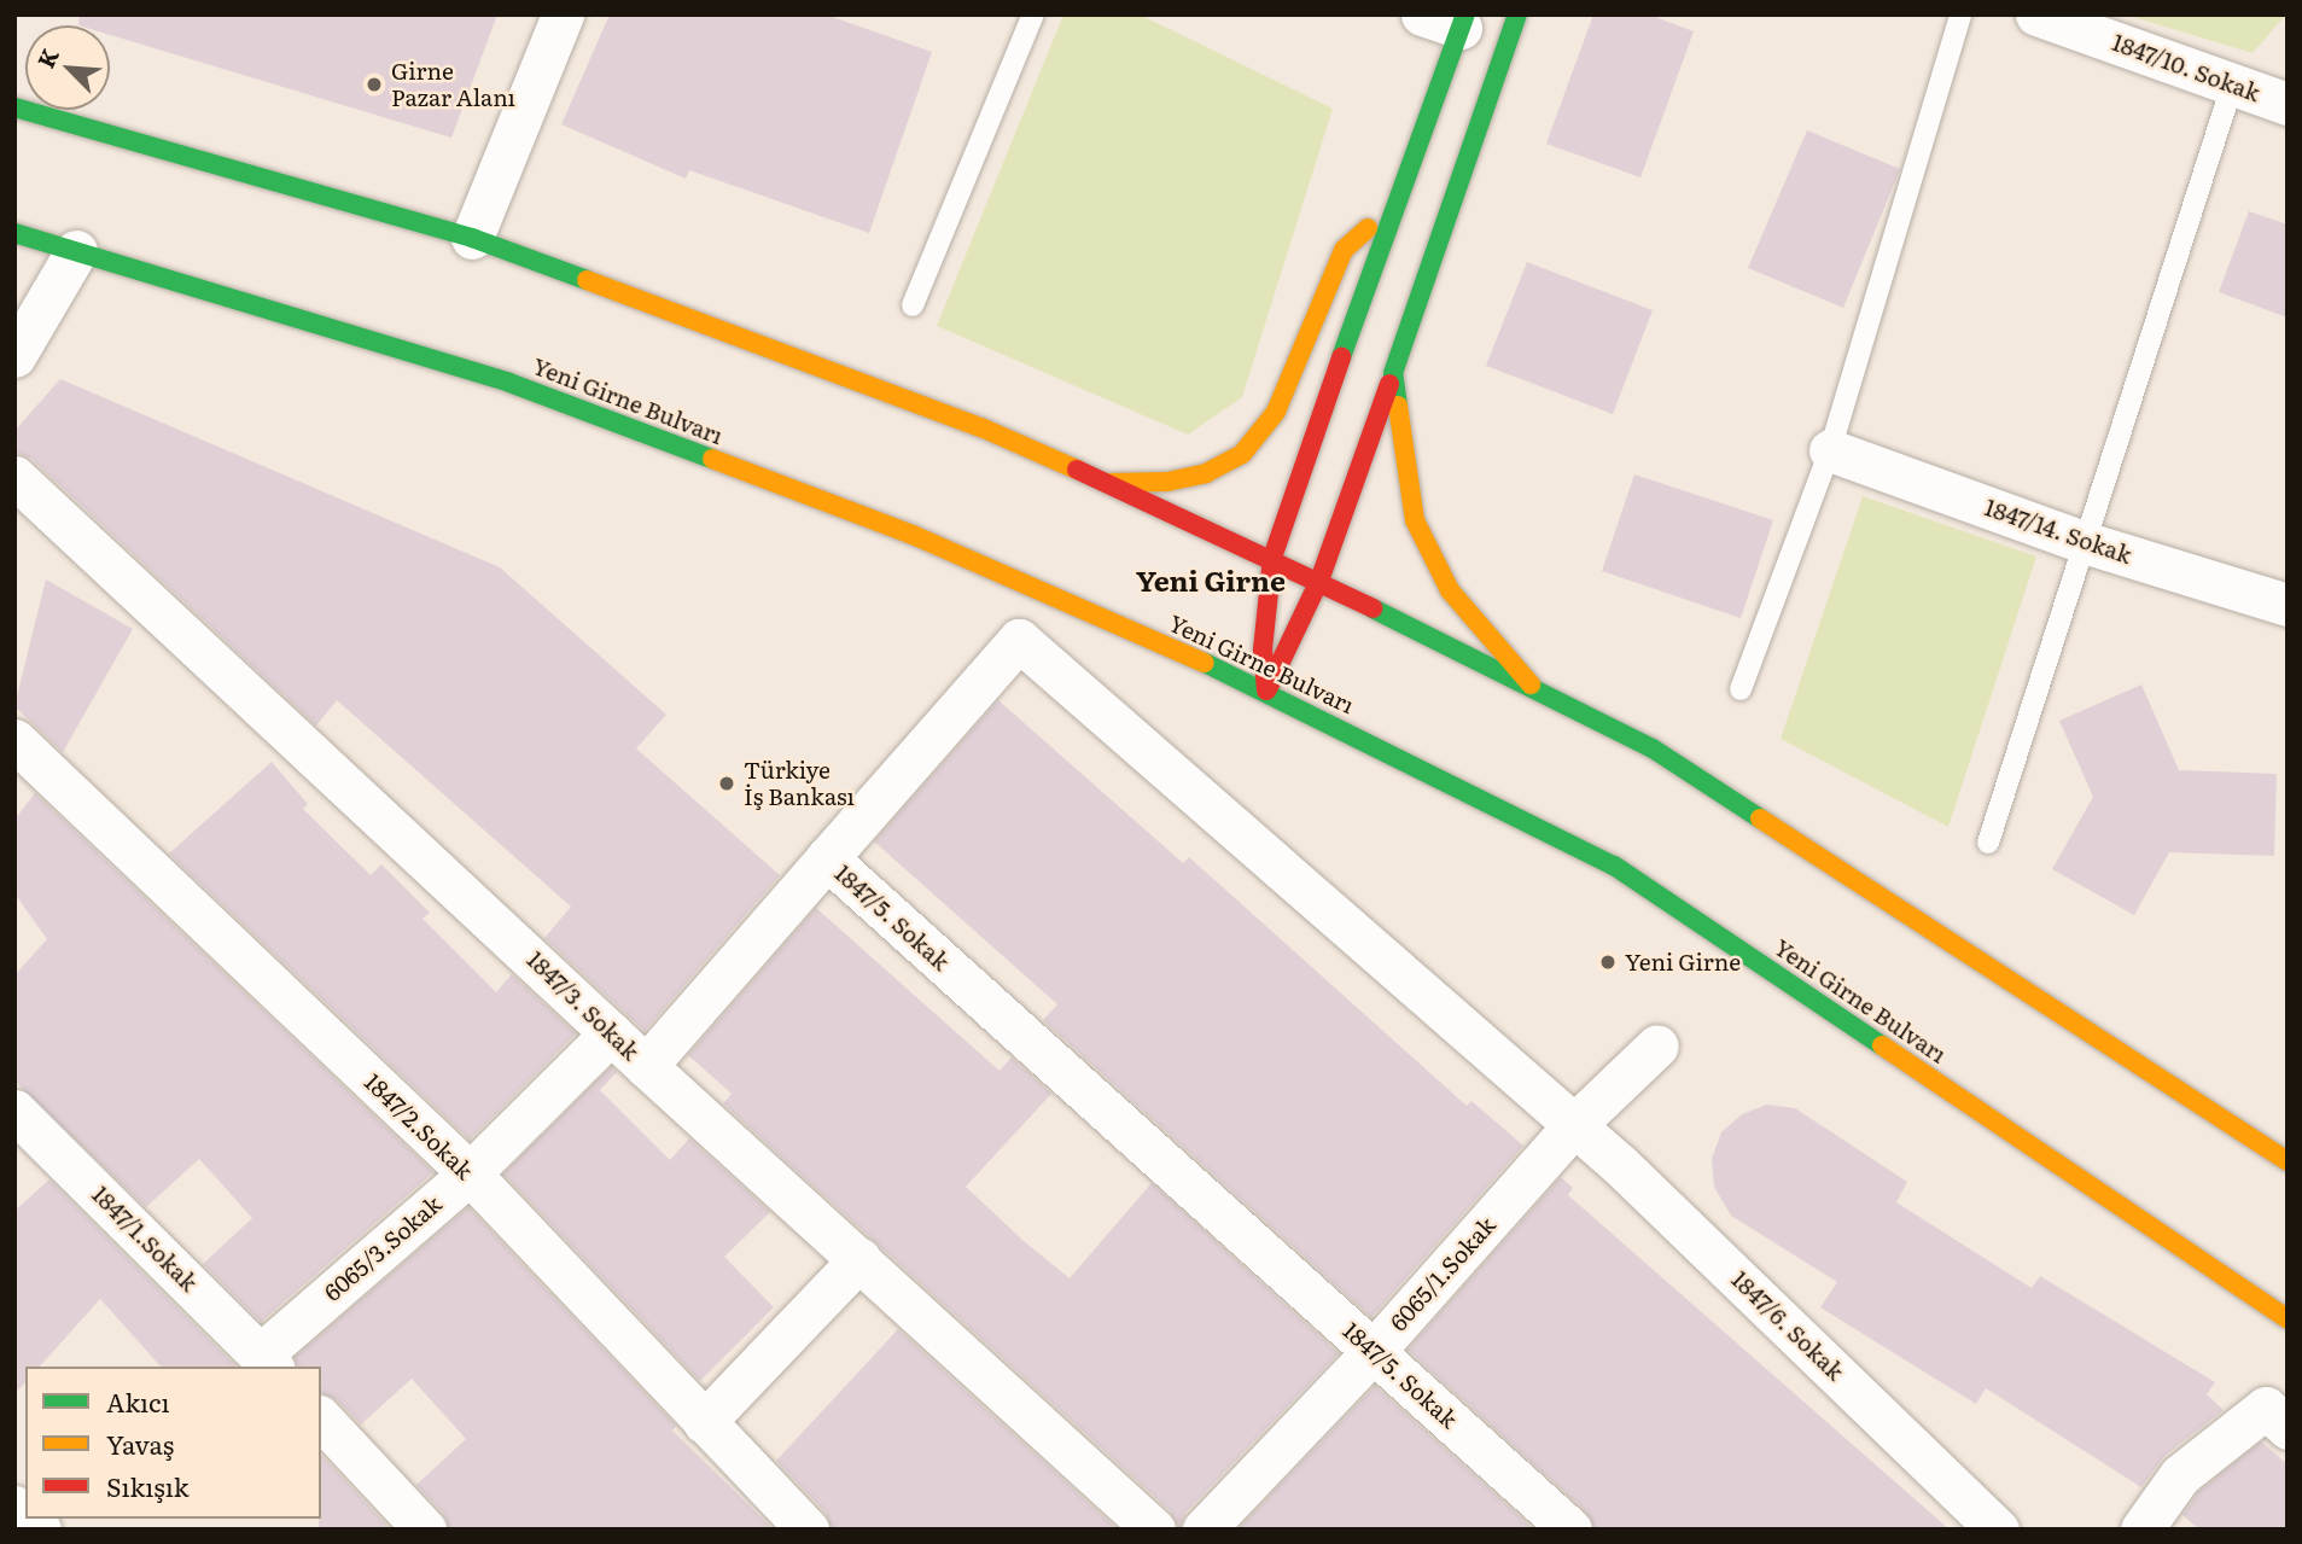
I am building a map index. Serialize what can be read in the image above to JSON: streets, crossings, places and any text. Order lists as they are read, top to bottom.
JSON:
{
  "streets": {
    "main road": ["Yeni Girne Bulvarı"],
    "street": [
      "1847/10. Sokak",
      "1847/14. Sokak",
      "1847/5. Sokak",
      "1847/3. Sokak",
      "1847/2.Sokak",
      "1847/1.Sokak",
      "6065/3.Sokak",
      "6065/1.Sokak",
      "1847/6. Sokak"
    ]
  },
  "crossings": [
    ["1847/5. Sokak", "6065/1.Sokak"],
    ["1847/5. Sokak", "1847/6. Sokak"],
    ["1847/3. Sokak", "6065/3.Sokak"],
    ["1847/2.Sokak", "6065/3.Sokak"],
    ["1847/1.Sokak", "6065/3.Sokak"],
    ["6065/1.Sokak", "1847/6. Sokak"]
  ],
  "districts": ["Yeni Girne"],
  "places": ["Girne Pazar Alanı", "Türkiye İş Bankası", "Yeni Girne"],
  "legend": ["Akıcı", "Yavaş", "Sıkışık"],
  "north": "top left"
}
